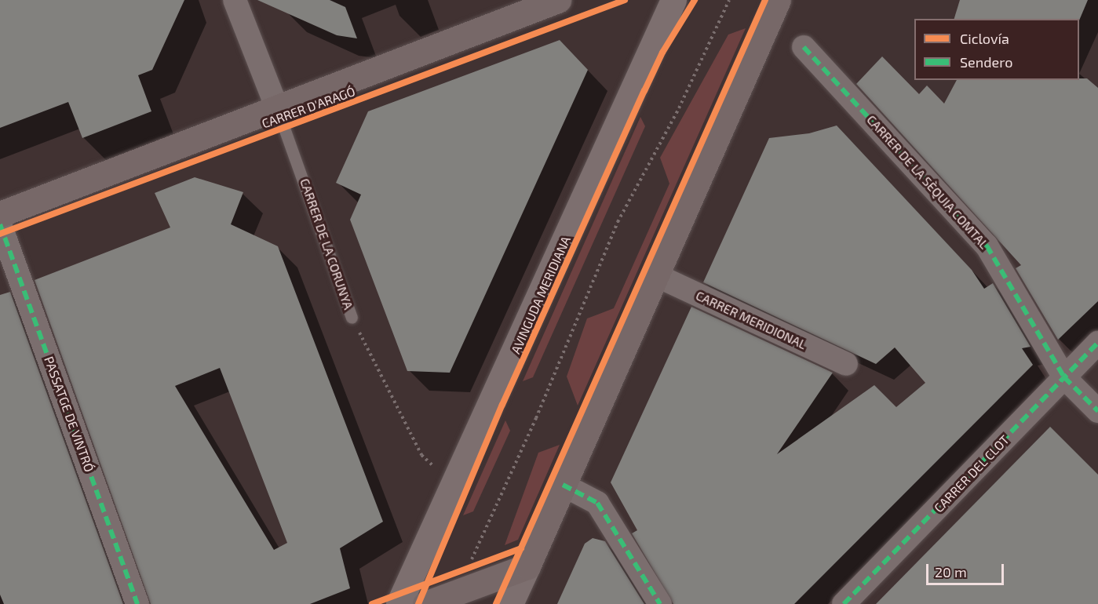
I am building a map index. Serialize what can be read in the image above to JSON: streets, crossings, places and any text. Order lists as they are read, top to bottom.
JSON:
{
  "streets": {
    "main road": ["CARRER D'ARAGÓ"],
    "street": [
      "CARRER DE LA SÈQUIA COMTAL",
      "CARRER DE LA CORUNYA",
      "AVINGUDA MERIDIANA",
      "CARRER MERIDIONAL",
      "PASSATGE DE VINTRÓ",
      "CARRER DEL CLOT"
    ]
  },
  "crossings": [
    ["CARRER D'ARAGÓ", "CARRER DE LA CORUNYA"],
    ["CARRER DE LA SÈQUIA COMTAL", "CARRER DEL CLOT"]
  ],
  "legend": ["Ciclovía", "Sendero"],
  "scale_bar": "20 m"
}
